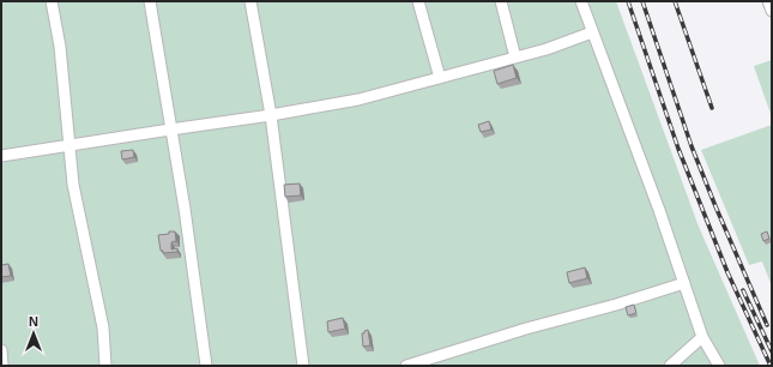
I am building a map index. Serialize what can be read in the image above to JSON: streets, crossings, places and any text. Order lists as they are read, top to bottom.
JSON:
{
  "north": "top"
}
